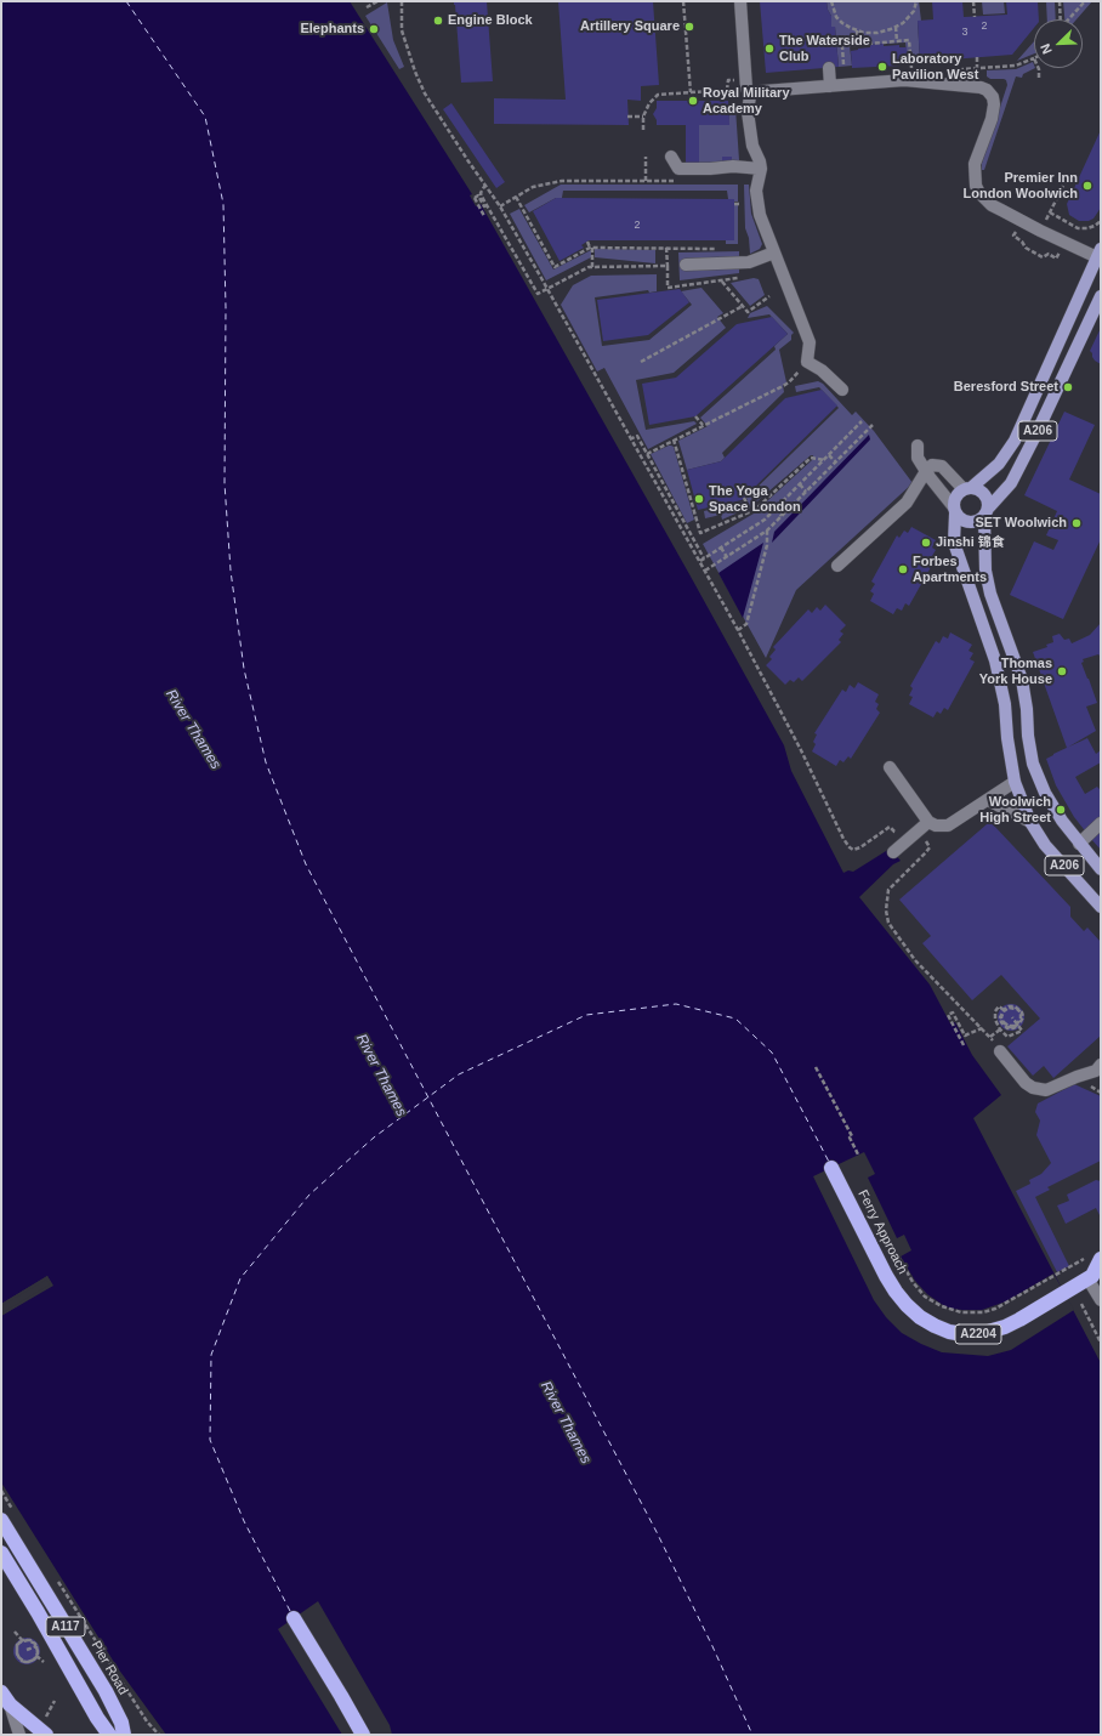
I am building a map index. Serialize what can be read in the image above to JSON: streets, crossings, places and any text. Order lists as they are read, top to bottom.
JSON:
{
  "streets": {
    "highway": [
      "Ferry Approach",
      "A2204",
      "A117",
      "Pier Road"
    ],
    "main road": ["A206"]
  },
  "water": ["River Thames"],
  "places": [
    "Engine Block",
    "Artillery Square",
    "Elephants",
    "The Waterside Club",
    "Laboratory Pavilion West",
    "Royal Military Academy",
    "Premier Inn London Woolwich",
    "Beresford Street",
    "The Yoga Space London",
    "SET Woolwich",
    "Jinshi 锦食",
    "Forbes Apartments",
    "Thomas York House",
    "Woolwich High Street"
  ],
  "house_numbers": ["2", "3", "2"],
  "north": "bottom left"
}
